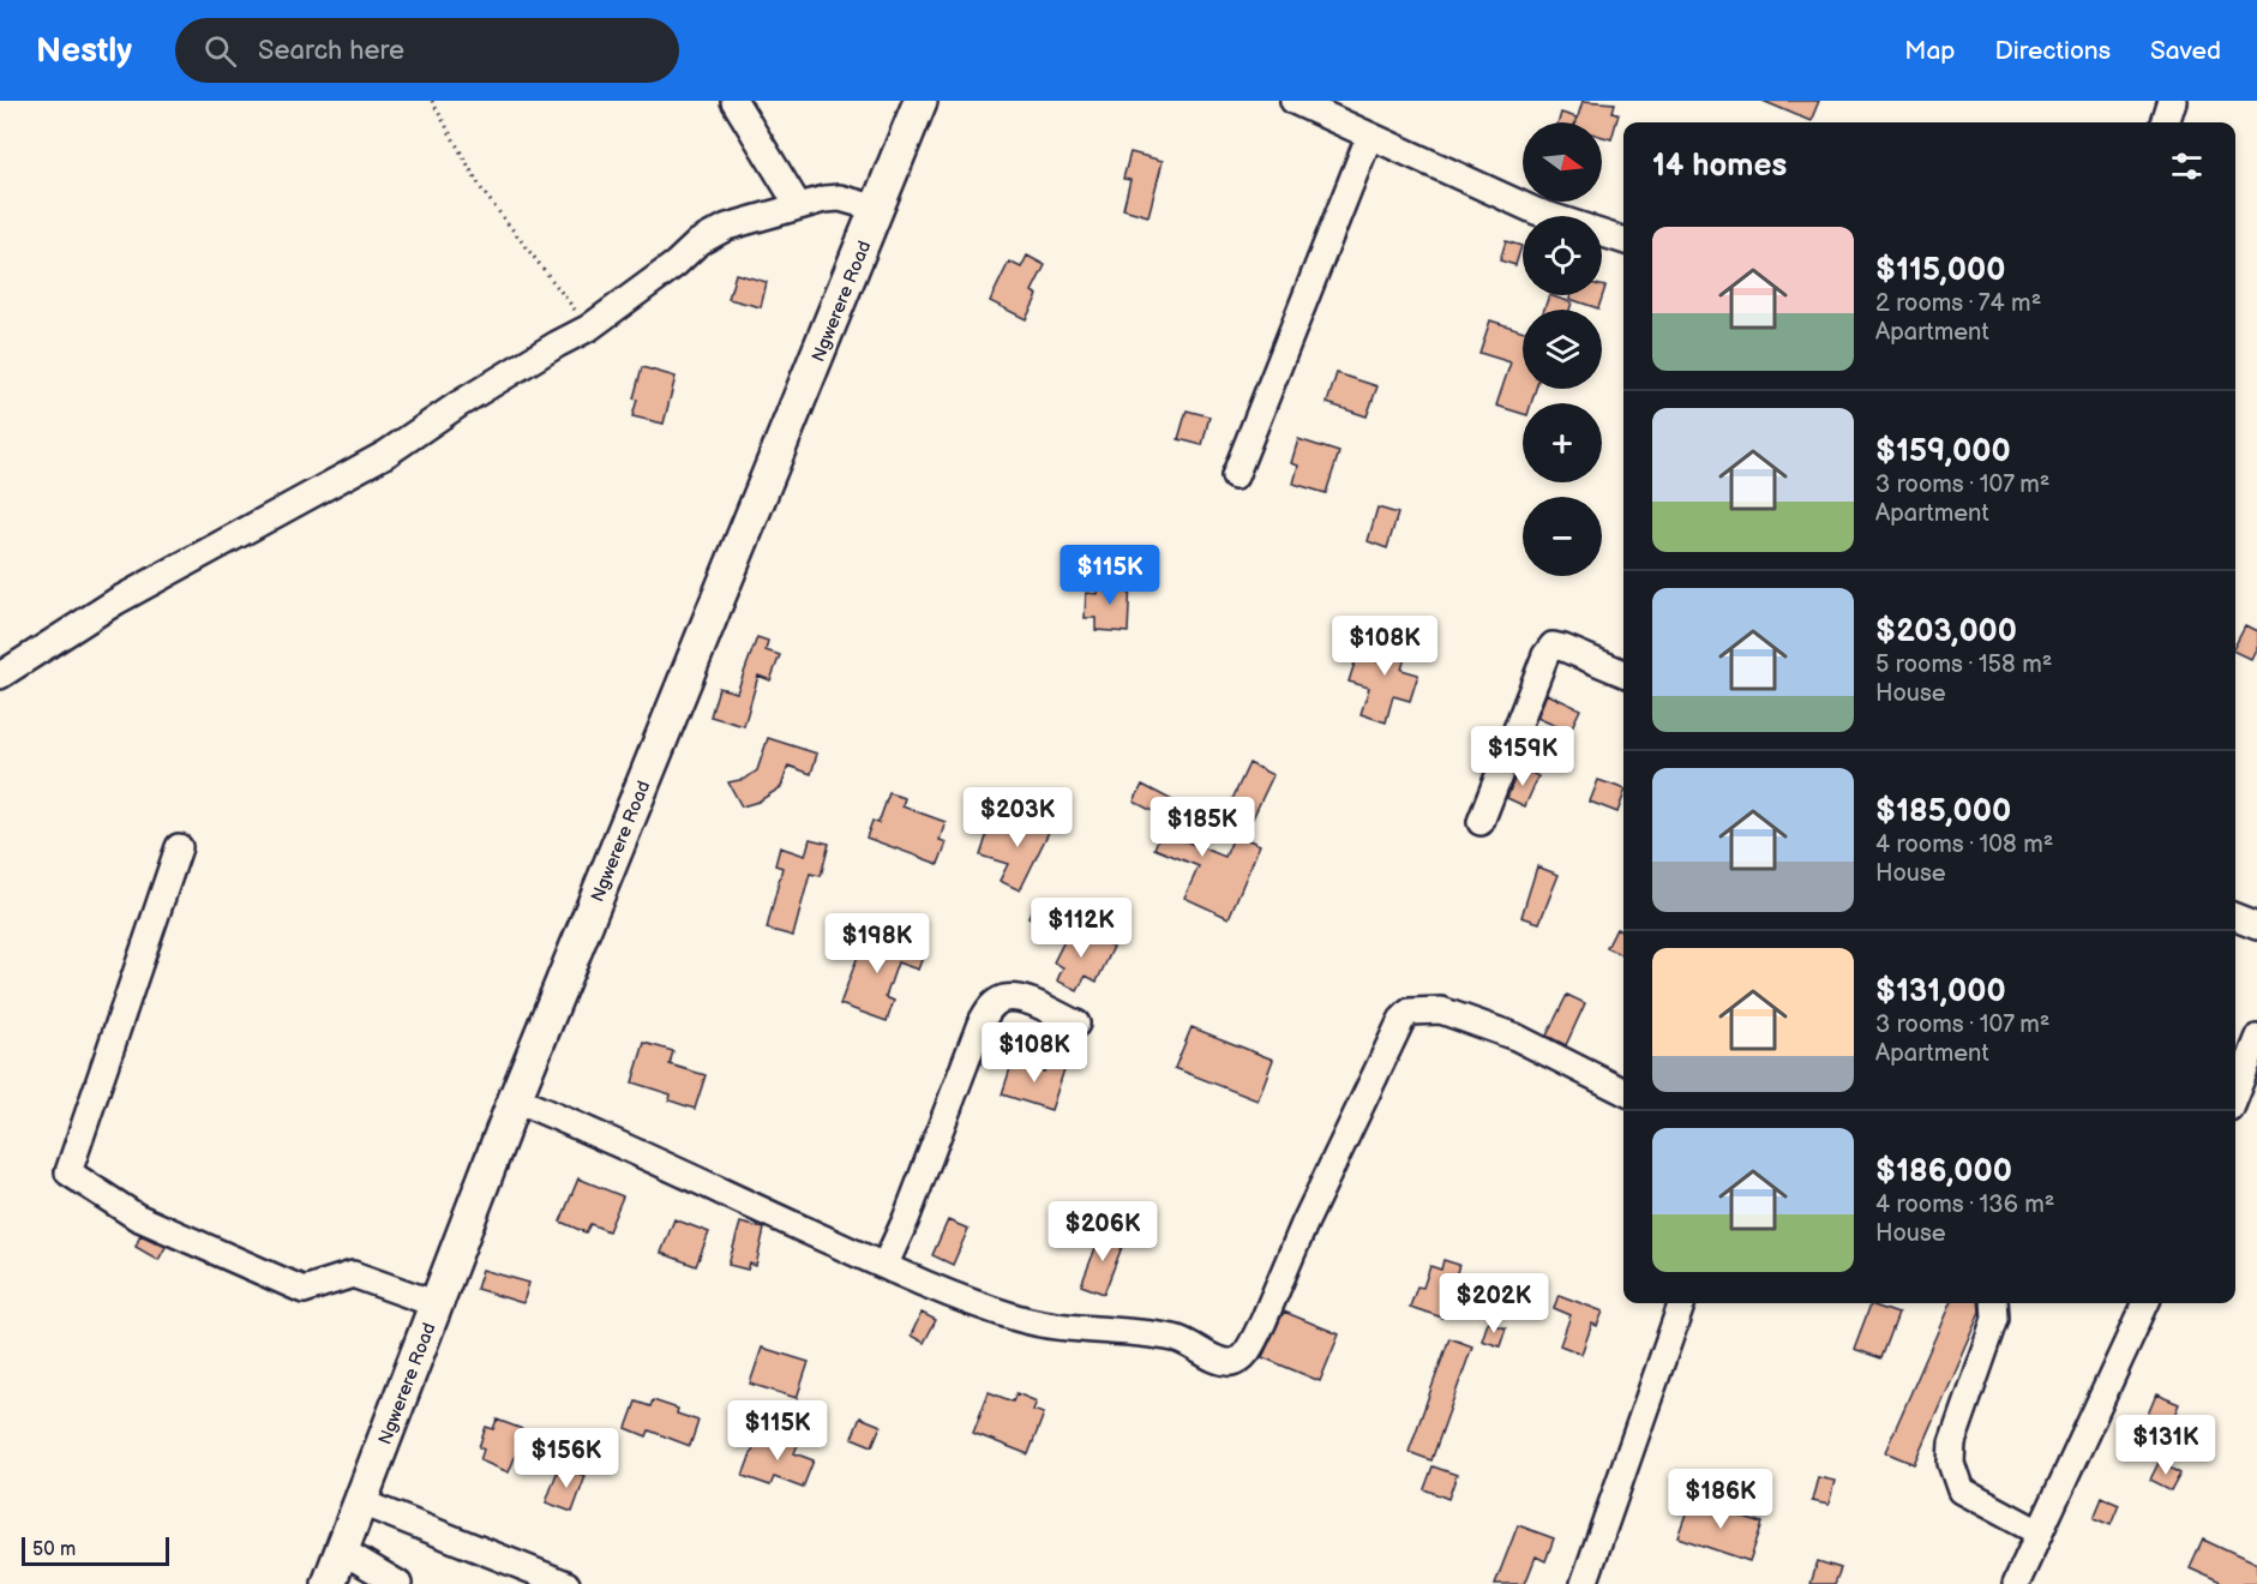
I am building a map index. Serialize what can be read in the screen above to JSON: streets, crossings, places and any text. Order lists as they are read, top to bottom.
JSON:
{
  "streets": {
    "main road": ["Ngwerere Road"]
  },
  "scale_bar": "50 m",
  "north": "right",
  "page": {
    "header": "Nestly",
    "search": "Search here",
    "nav": ["Map", "Directions", "Saved"],
    "map_buttons": ["+", "−"],
    "heading": "14 homes",
    "list": [
      {
        "name": "$115,000",
        "note": "2 rooms · 74 m² · Apartment"
      },
      {
        "name": "$159,000",
        "note": "3 rooms · 107 m² · Apartment"
      },
      {
        "name": "$203,000",
        "note": "5 rooms · 158 m² · House"
      },
      {
        "name": "$185,000",
        "note": "4 rooms · 108 m² · House"
      },
      {
        "name": "$131,000",
        "note": "3 rooms · 107 m² · Apartment"
      },
      {
        "name": "$186,000",
        "note": "4 rooms · 136 m² · House"
      }
    ],
    "price": [
      "$115K",
      "$108K",
      "$159K",
      "$203K",
      "$185K",
      "$112K",
      "$198K",
      "$108K",
      "$206K",
      "$202K",
      "$115K",
      "$131K",
      "$156K",
      "$186K"
    ],
    "scale": "50 m"
  }
}
